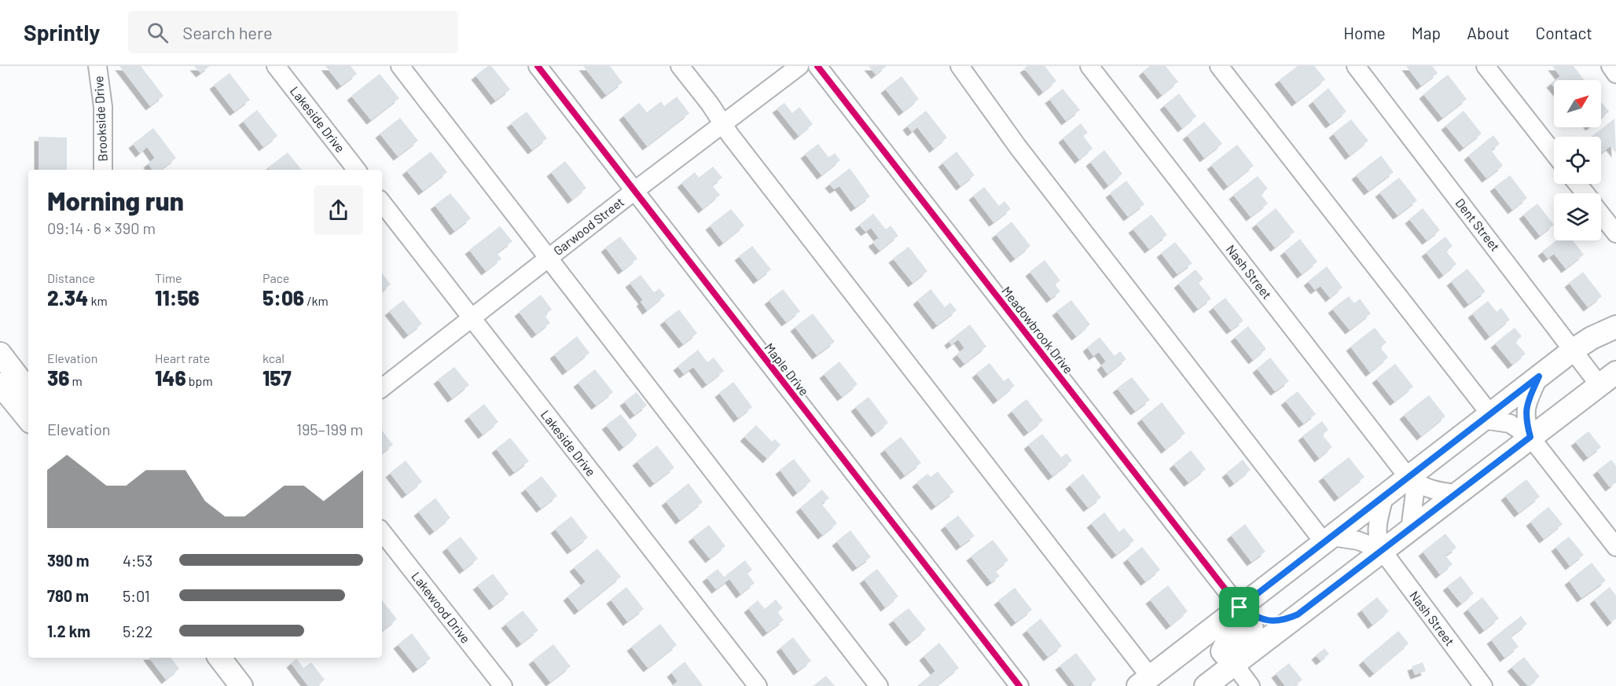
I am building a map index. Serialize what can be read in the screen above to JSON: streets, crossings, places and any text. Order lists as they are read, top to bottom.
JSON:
{
  "streets": {
    "street": [
      "Brookside Drive",
      "Lakeside Drive",
      "Dent Street",
      "Garwood Street",
      "Nash Street",
      "Meadowbrook Drive",
      "Maple Drive",
      "Lakewood Drive"
    ]
  },
  "crossings": [
    ["Lakeside Drive", "Garwood Street"],
    ["Garwood Street", "Maple Drive"]
  ],
  "north": "top right",
  "page": {
    "header": "Sprintly",
    "search": "Search here",
    "nav": [
      "Home",
      "Map",
      "About",
      "Contact"
    ],
    "heading": ["Morning run", "09:14 · 6 × 390 m"],
    "stats": [
      ["Distance", "2.34 km"],
      ["Time", "11:56"],
      ["Pace", "5:06 /km"],
      ["Elevation", "36 m"],
      ["Heart rate", "146 bpm"],
      ["kcal", "157"]
    ],
    "chart": ["Elevation", "195–199 m"],
    "list": [
      {
        "name": "390 m",
        "note": "4:53"
      },
      {
        "name": "780 m",
        "note": "5:01"
      },
      {
        "name": "1.2 km",
        "note": "5:22"
      }
    ]
  }
}
